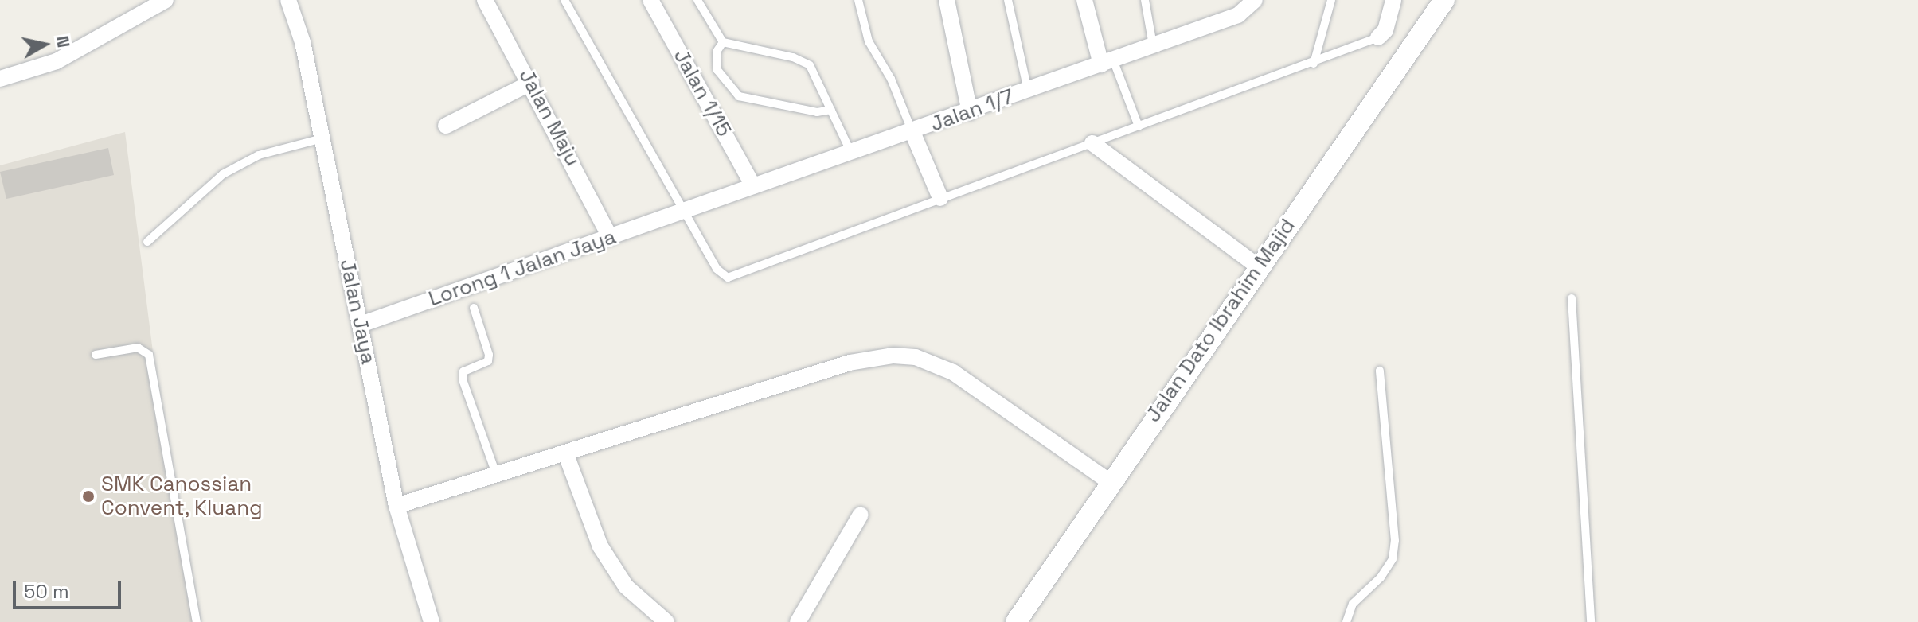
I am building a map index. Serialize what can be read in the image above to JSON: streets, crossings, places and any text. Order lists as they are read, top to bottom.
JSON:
{
  "streets": {
    "street": [
      "Jalan 1/15",
      "Jalan 1/7",
      "Jalan Maju",
      "Lorong 1 Jalan Jaya",
      "Jalan Jaya",
      "Jalan Dato Ibrahim Majid"
    ]
  },
  "crossings": [
    ["Jalan 1/15", "Jalan 1/7"],
    ["Jalan 1/7", "Lorong 1 Jalan Jaya"],
    ["Jalan Maju", "Lorong 1 Jalan Jaya"],
    ["Lorong 1 Jalan Jaya", "Jalan Jaya"]
  ],
  "places": ["SMK Canossian Convent, Kluang"],
  "scale_bar": "50 m",
  "north": "right"
}
